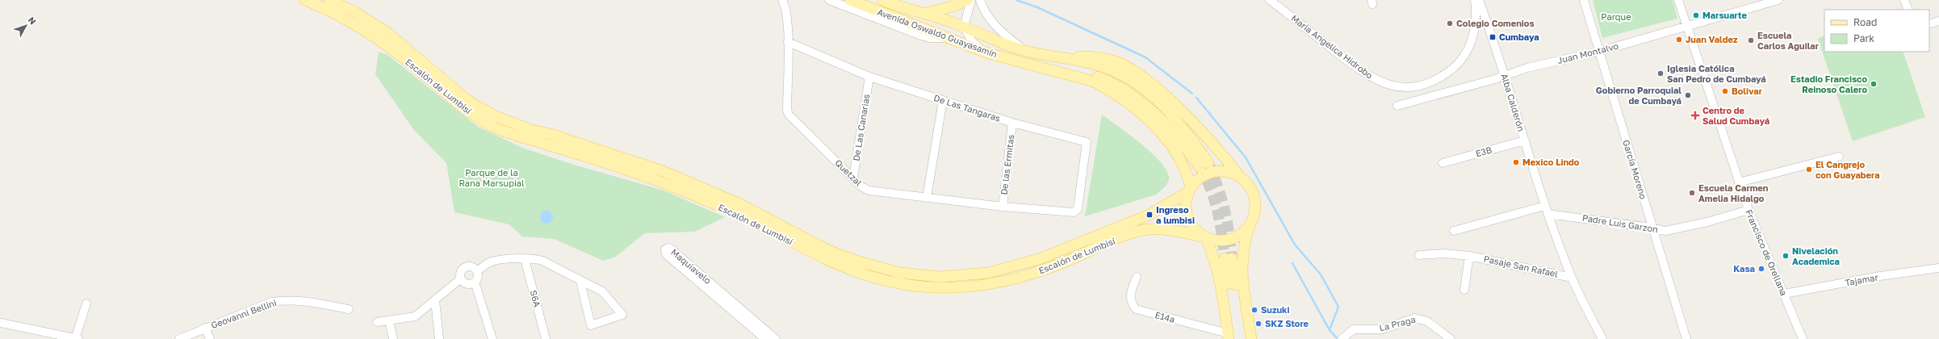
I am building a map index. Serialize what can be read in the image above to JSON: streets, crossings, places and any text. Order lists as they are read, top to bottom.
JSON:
{
  "streets": {
    "main road": ["Avenida Oswaldo Guayasamín", "Escalón de Lumbisí"],
    "street": [
      "Maria Angelica Hidrobo",
      "Juan Montalvo",
      "Alba Calderón",
      "De Las Tangaras",
      "De Las Canarias",
      "E3B",
      "De las Ermitas",
      "García Moreno",
      "Quetzal",
      "Padre Luis Garzon",
      "Francisco de Orellana",
      "Maquiavelo",
      "Pasaje San Rafael",
      "Tajamar",
      "S6A",
      "Geovanni Bellini",
      "E14a",
      "La Praga"
    ]
  },
  "crossings": [
    ["Avenida Oswaldo Guayasamín", "Escalón de Lumbisí"],
    ["Juan Montalvo", "Alba Calderón"],
    ["Juan Montalvo", "García Moreno"],
    ["Juan Montalvo", "Francisco de Orellana"],
    ["Alba Calderón", "E3B"],
    ["Alba Calderón", "Padre Luis Garzon"],
    ["Alba Calderón", "Pasaje San Rafael"],
    ["De Las Tangaras", "De Las Canarias"],
    ["De Las Tangaras", "De las Ermitas"],
    ["De Las Tangaras", "Quetzal"],
    ["De Las Canarias", "Quetzal"],
    ["De las Ermitas", "Quetzal"],
    ["García Moreno", "Padre Luis Garzon"],
    ["Padre Luis Garzon", "Francisco de Orellana"],
    ["Francisco de Orellana", "Tajamar"]
  ],
  "parks": ["Parque", "Parque de la Rana Marsupial"],
  "places": {
    "other": [
      "Marsuarte",
      "Colegio Comenios",
      "Juan Valdez",
      "Escuela Carlos Aguilar",
      "Iglesia Católica San Pedro de Cumbayá",
      "Estadio Francisco Reinoso Calero",
      "Bolivar",
      "Gobierno Parroquial de Cumbayá",
      "Mexico Lindo",
      "El Cangrejo con Guayabera",
      "Escuela Carmen Amelia Hidalgo",
      "Nivelación Academica",
      "Kasa",
      "Suzuki",
      "SKZ Store"
    ],
    "transit": ["Cumbaya", "Ingreso a lumbisi"],
    "health": ["Centro de Salud Cumbayá"]
  },
  "legend": ["Road", "Park"],
  "north": "top right"
}
